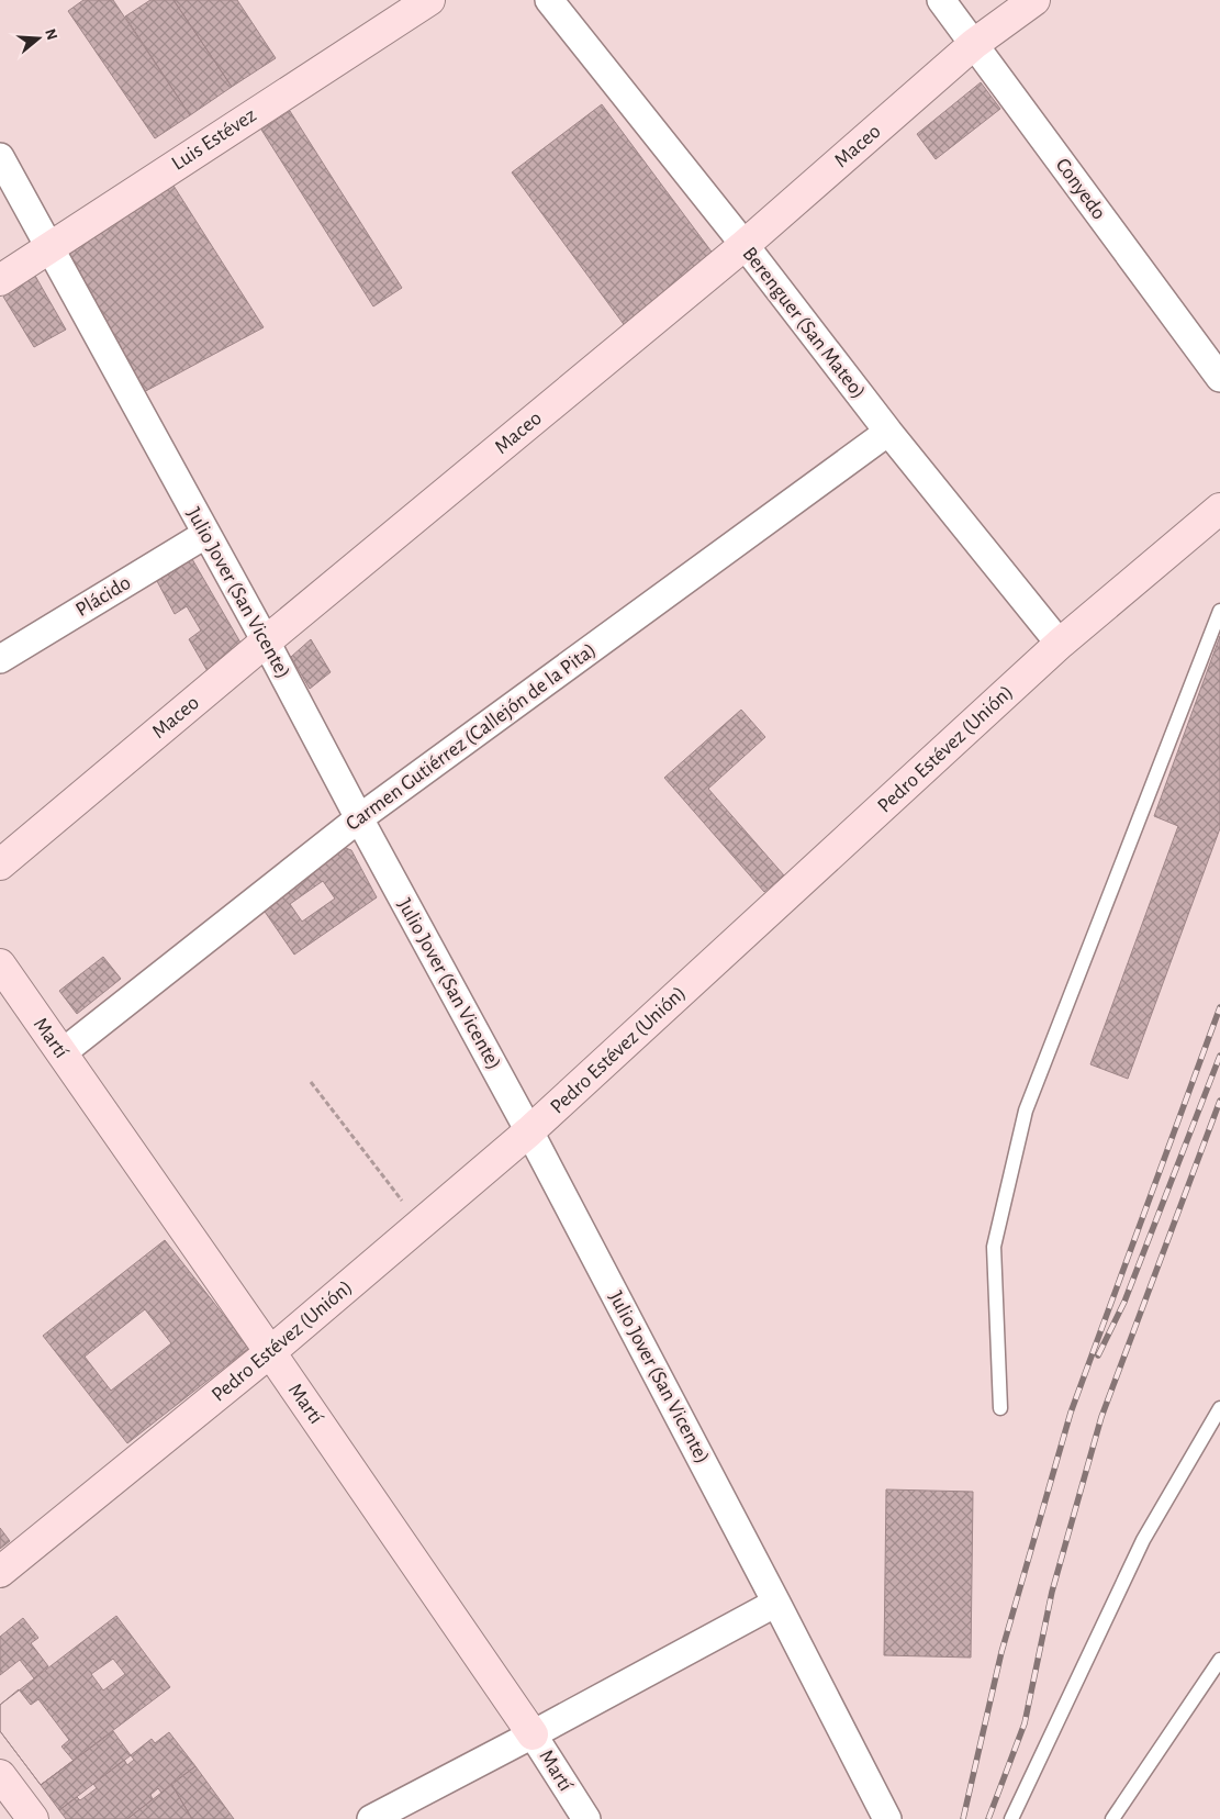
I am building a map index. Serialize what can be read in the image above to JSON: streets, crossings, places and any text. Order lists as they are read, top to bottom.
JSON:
{
  "streets": {
    "street": [
      "Luis Estévez",
      "Maceo",
      "Conyedo",
      "Berenguer (San Mateo)",
      "Julio Jover (San Vicente)",
      "Plácido",
      "Carmen Gutiérrez (Callejón de la Pita)",
      "Pedro Estévez (Unión)",
      "Martí"
    ]
  },
  "crossings": [
    ["Luis Estévez", "Julio Jover (San Vicente)"],
    ["Maceo", "Conyedo"],
    ["Maceo", "Berenguer (San Mateo)"],
    ["Maceo", "Julio Jover (San Vicente)"],
    ["Berenguer (San Mateo)", "Carmen Gutiérrez (Callejón de la Pita)"],
    ["Berenguer (San Mateo)", "Pedro Estévez (Unión)"],
    ["Julio Jover (San Vicente)", "Plácido"],
    ["Julio Jover (San Vicente)", "Carmen Gutiérrez (Callejón de la Pita)"],
    ["Julio Jover (San Vicente)", "Pedro Estévez (Unión)"],
    ["Carmen Gutiérrez (Callejón de la Pita)", "Martí"],
    ["Pedro Estévez (Unión)", "Martí"]
  ],
  "north": "right"
}
